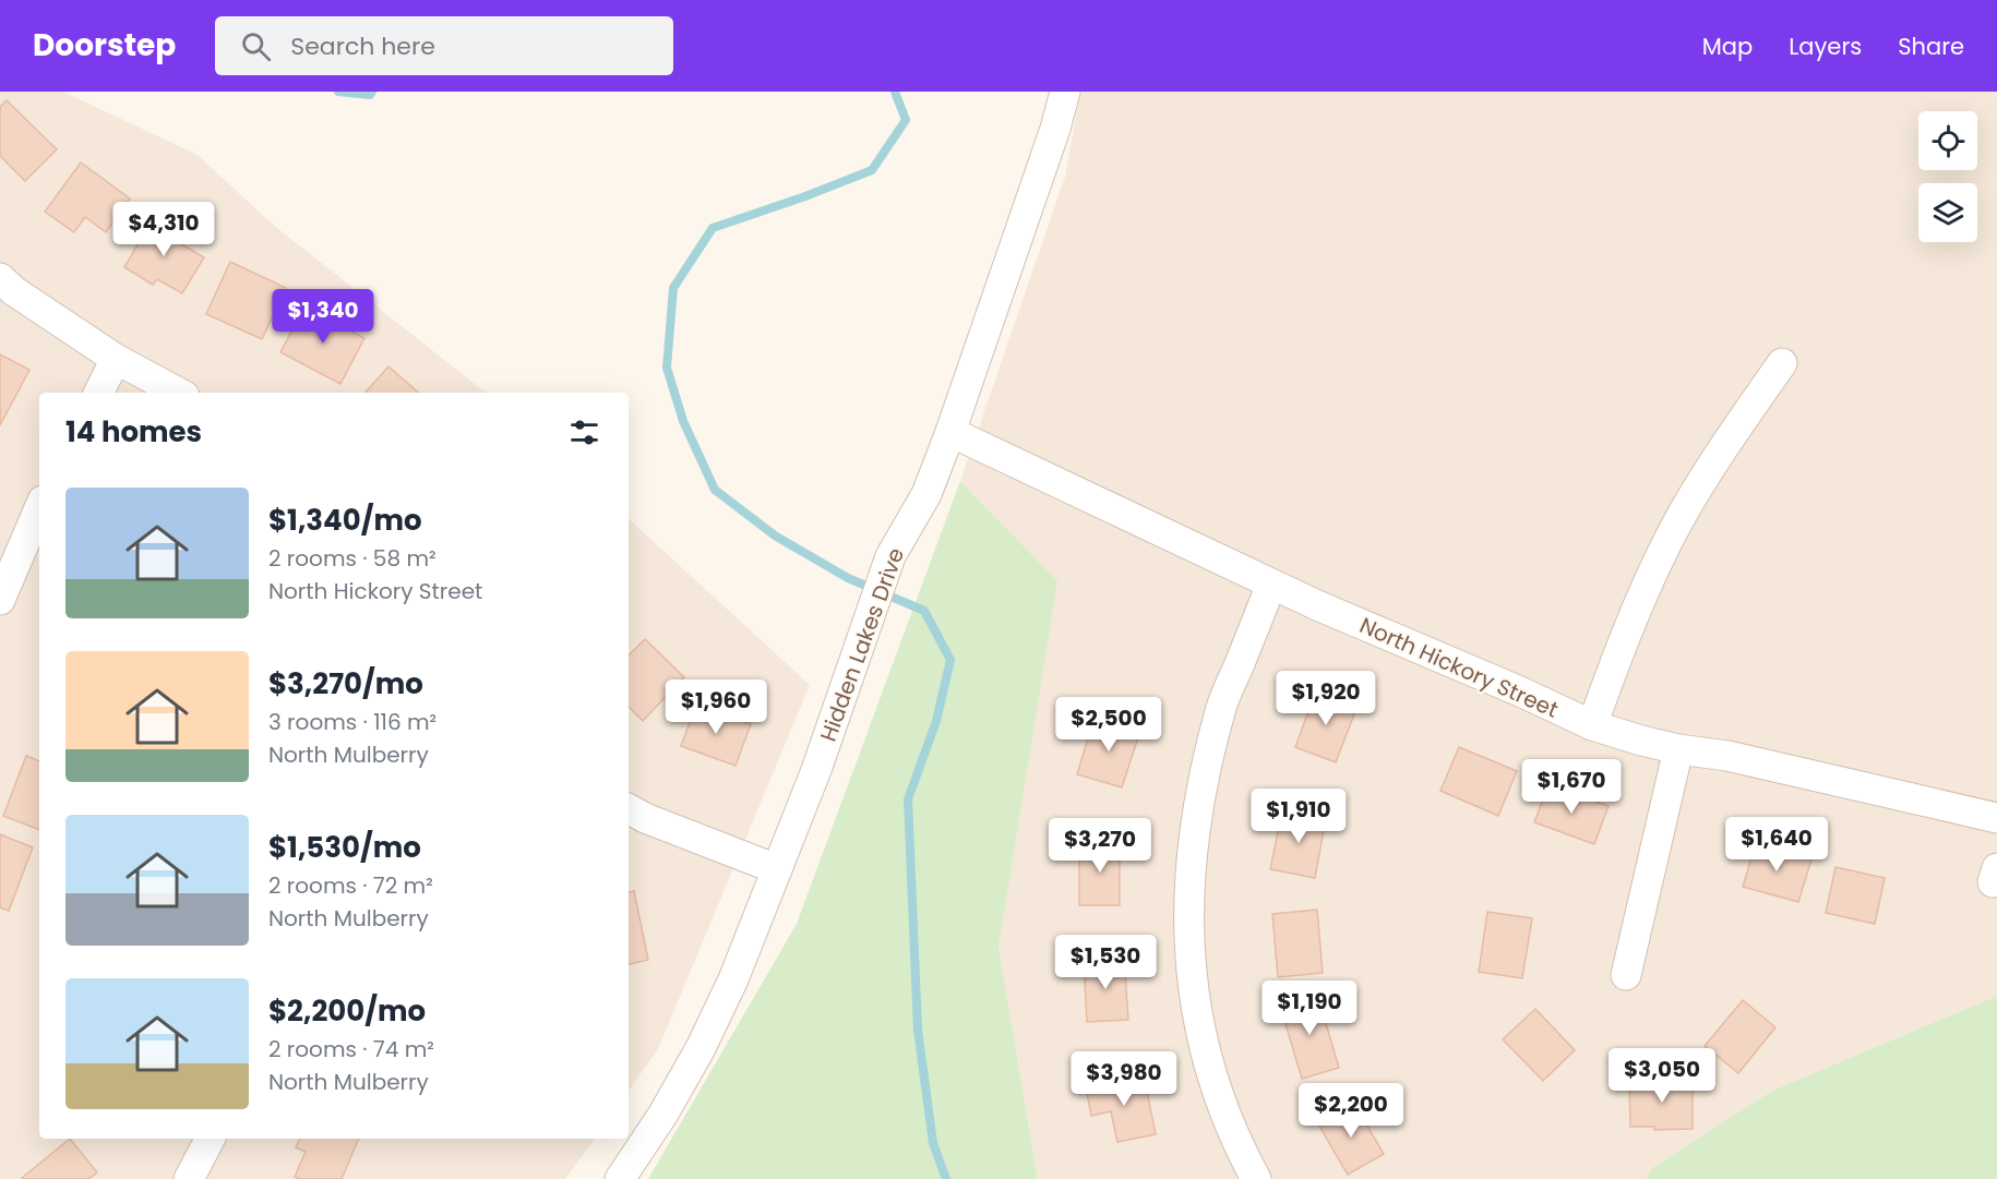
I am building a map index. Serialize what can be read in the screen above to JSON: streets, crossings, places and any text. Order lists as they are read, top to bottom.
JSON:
{
  "streets": {
    "street": ["Hidden Lakes Drive", "North Hickory Street"]
  },
  "crossings": [
    ["Hidden Lakes Drive", "North Hickory Street"]
  ],
  "page": {
    "header": "Doorstep",
    "search": "Search here",
    "nav": ["Map", "Layers", "Share"],
    "price": [
      "$4,310",
      "$1,340",
      "$1,920",
      "$1,960",
      "$2,500",
      "$1,670",
      "$1,910",
      "$1,640",
      "$3,270",
      "$1,530",
      "$1,190",
      "$3,050",
      "$3,980",
      "$2,200"
    ],
    "heading": "14 homes",
    "list": [
      {
        "name": "$1,340/mo",
        "note": "2 rooms · 58 m² · North Hickory Street"
      },
      {
        "name": "$3,270/mo",
        "note": "3 rooms · 116 m² · North Mulberry"
      },
      {
        "name": "$1,530/mo",
        "note": "2 rooms · 72 m² · North Mulberry"
      },
      {
        "name": "$2,200/mo",
        "note": "2 rooms · 74 m² · North Mulberry"
      }
    ]
  }
}
